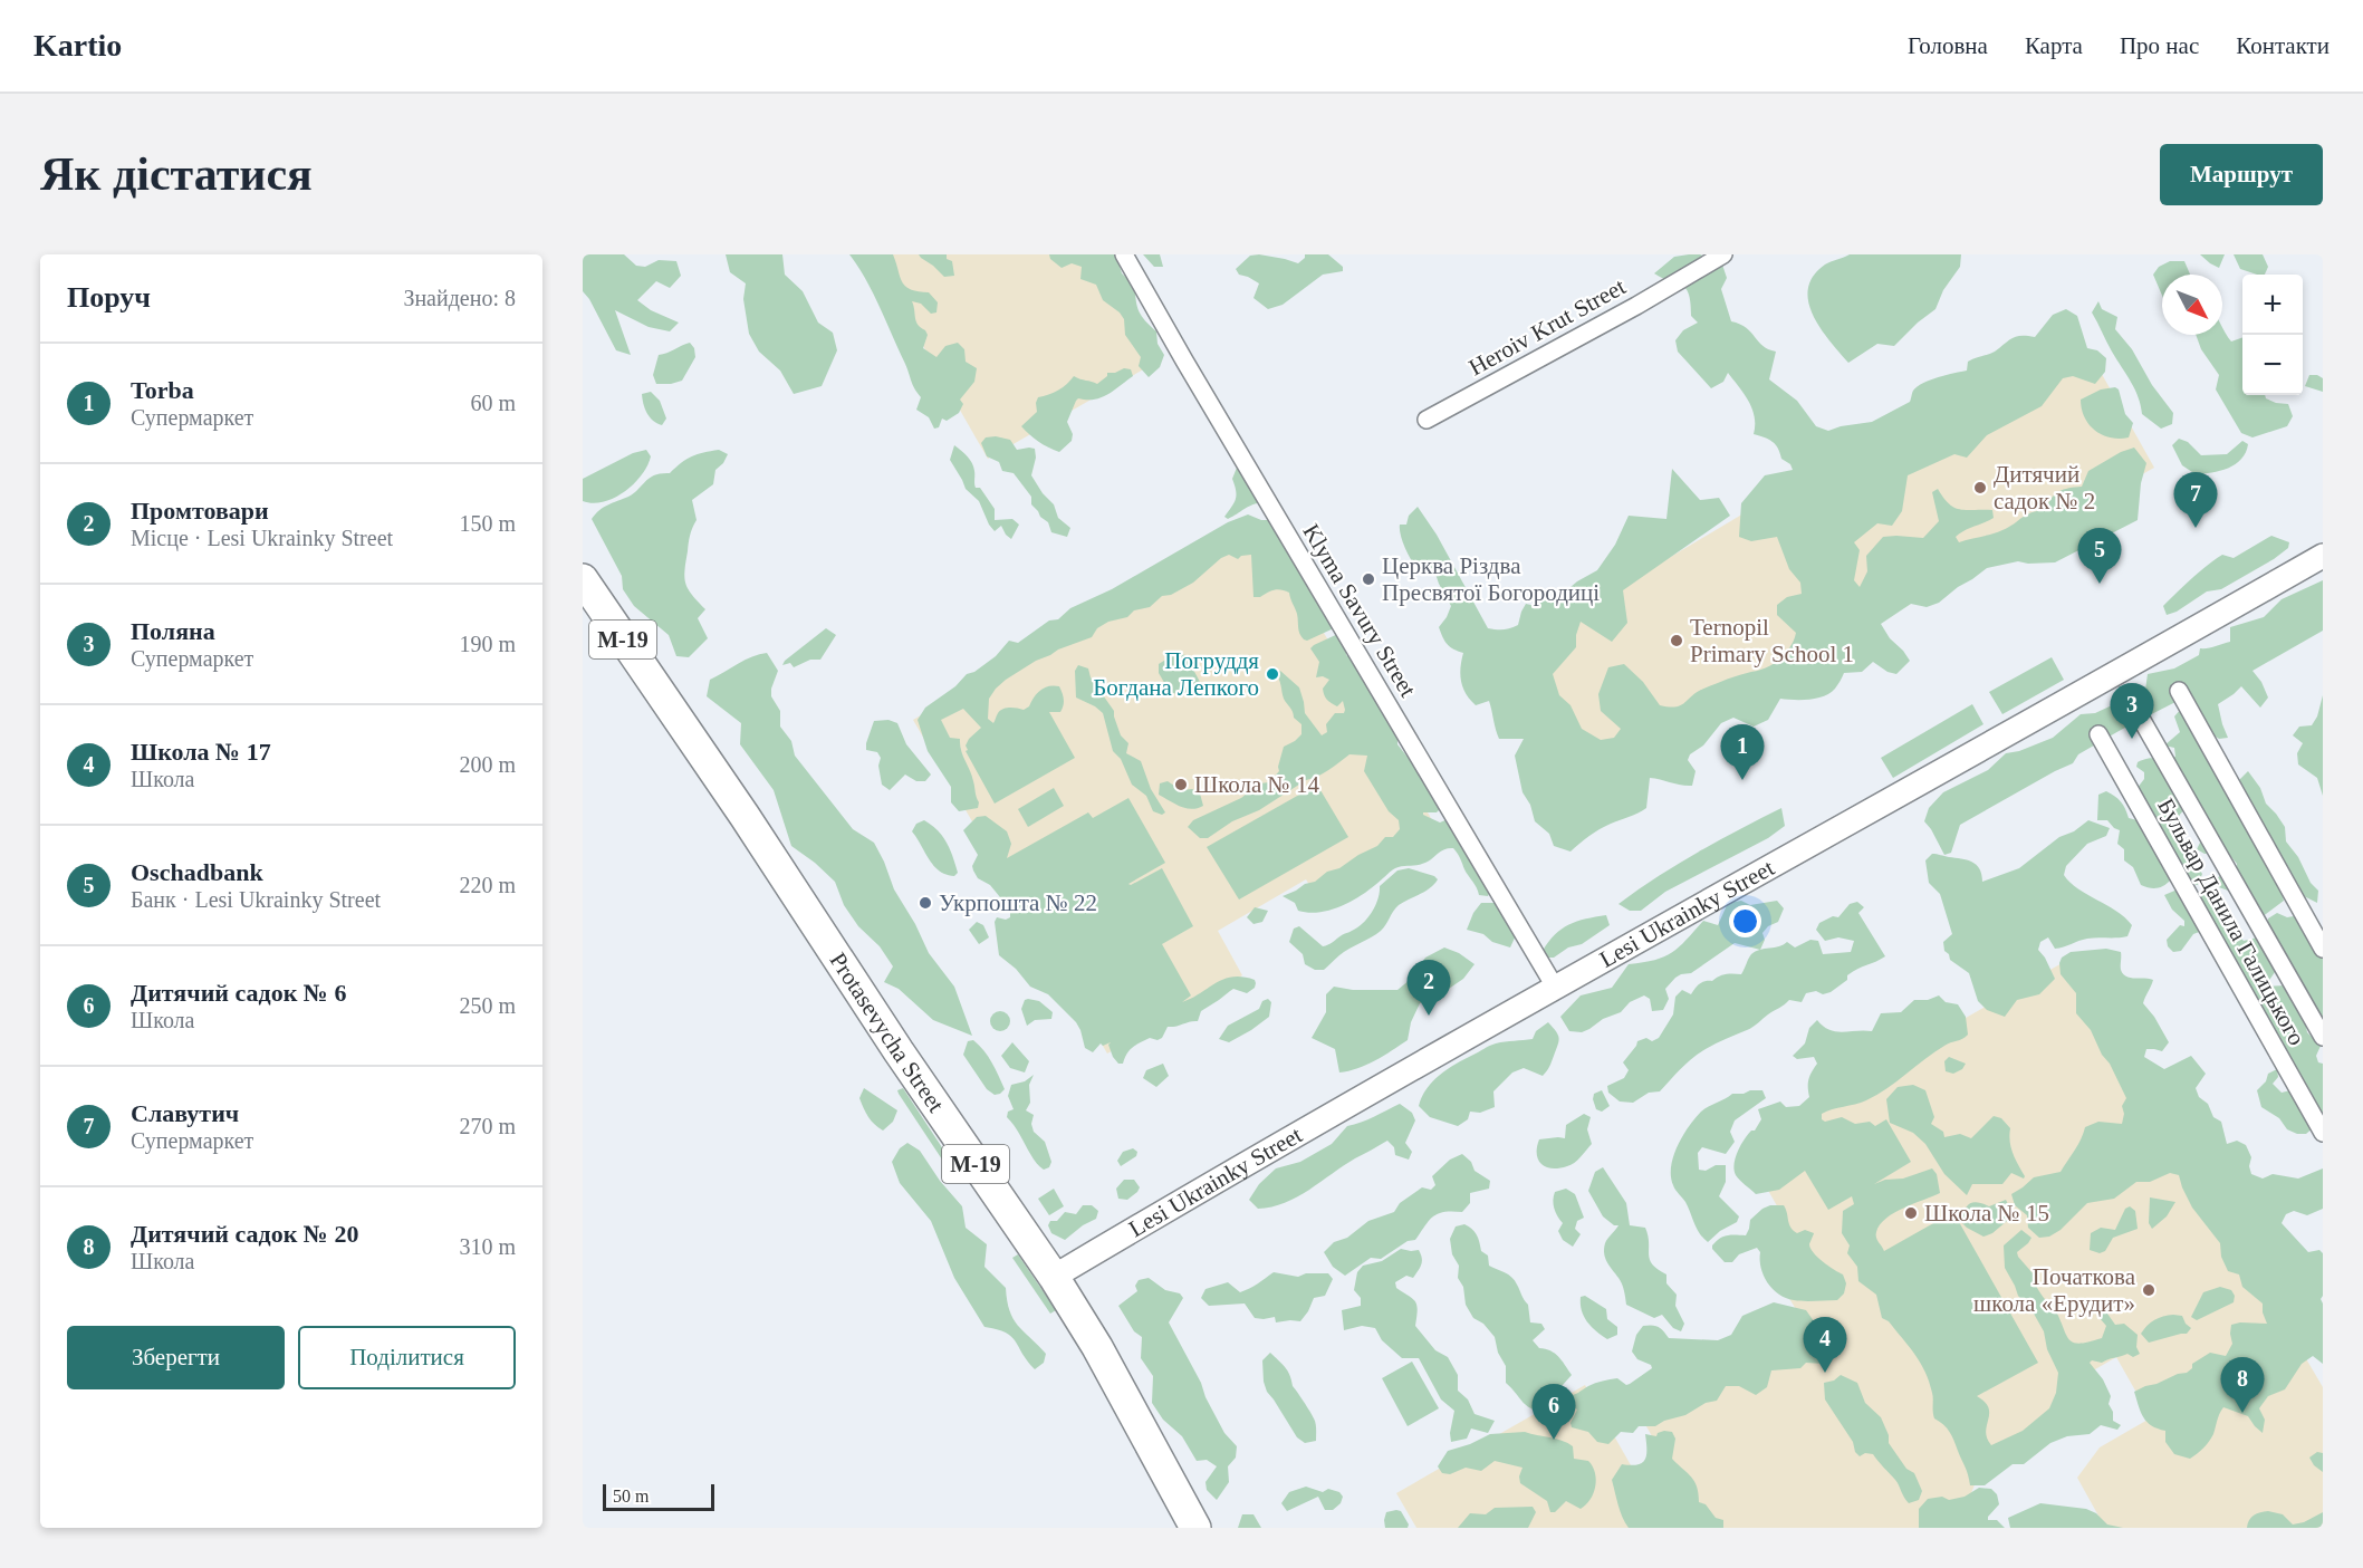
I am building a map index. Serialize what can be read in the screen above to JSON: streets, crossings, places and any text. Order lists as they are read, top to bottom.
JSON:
{
  "streets": {
    "highway": ["М-19", "Protasevycha Street"],
    "main road": ["Lesi Ukrainky Street"],
    "street": ["Heroiv Krut Street", "Klyma Savury Street", "Бульвар Данила Галицького"]
  },
  "crossings": [
    ["Klyma Savury Street", "Lesi Ukrainky Street"],
    ["Lesi Ukrainky Street", "Protasevycha Street"]
  ],
  "places": [
    "Дитячий садок № 2",
    "Церква Різдва Пресвятої Богородиці",
    "Ternopil Primary School 1",
    "Погруддя Богдана Лепкого",
    "Школа № 14",
    "Укрпошта № 22",
    "Школа № 15",
    "Початкова школа «Ерудит»"
  ],
  "scale_bar": "50 m",
  "north": "bottom right",
  "page": {
    "header": "Kartio",
    "nav": [
      "Головна",
      "Карта",
      "Про нас",
      "Контакти"
    ],
    "buttons": [
      "Маршрут",
      ["Зберегти", "Поділитися"]
    ],
    "title": "Як дістатися",
    "heading": ["Поруч", "Знайдено: 8"],
    "map_buttons": ["+", "−"],
    "list": [
      {
        "mark": "1",
        "name": "Torba",
        "note": "Супермаркет",
        "value": "60 m"
      },
      {
        "mark": "2",
        "name": "Промтовари",
        "note": "Місце · Lesi Ukrainky Street",
        "value": "150 m"
      },
      {
        "mark": "3",
        "name": "Поляна",
        "note": "Супермаркет",
        "value": "190 m"
      },
      {
        "mark": "4",
        "name": "Школа № 17",
        "note": "Школа",
        "value": "200 m"
      },
      {
        "mark": "5",
        "name": "Oschadbank",
        "note": "Банк · Lesi Ukrainky Street",
        "value": "220 m"
      },
      {
        "mark": "6",
        "name": "Дитячий садок № 6",
        "note": "Школа",
        "value": "250 m"
      },
      {
        "mark": "7",
        "name": "Славутич",
        "note": "Супермаркет",
        "value": "270 m"
      },
      {
        "mark": "8",
        "name": "Дитячий садок № 20",
        "note": "Школа",
        "value": "310 m"
      }
    ],
    "pins": [
      "7",
      "5",
      "3",
      "1",
      "2",
      "4",
      "8",
      "6"
    ],
    "scale": "50 m"
  }
}
